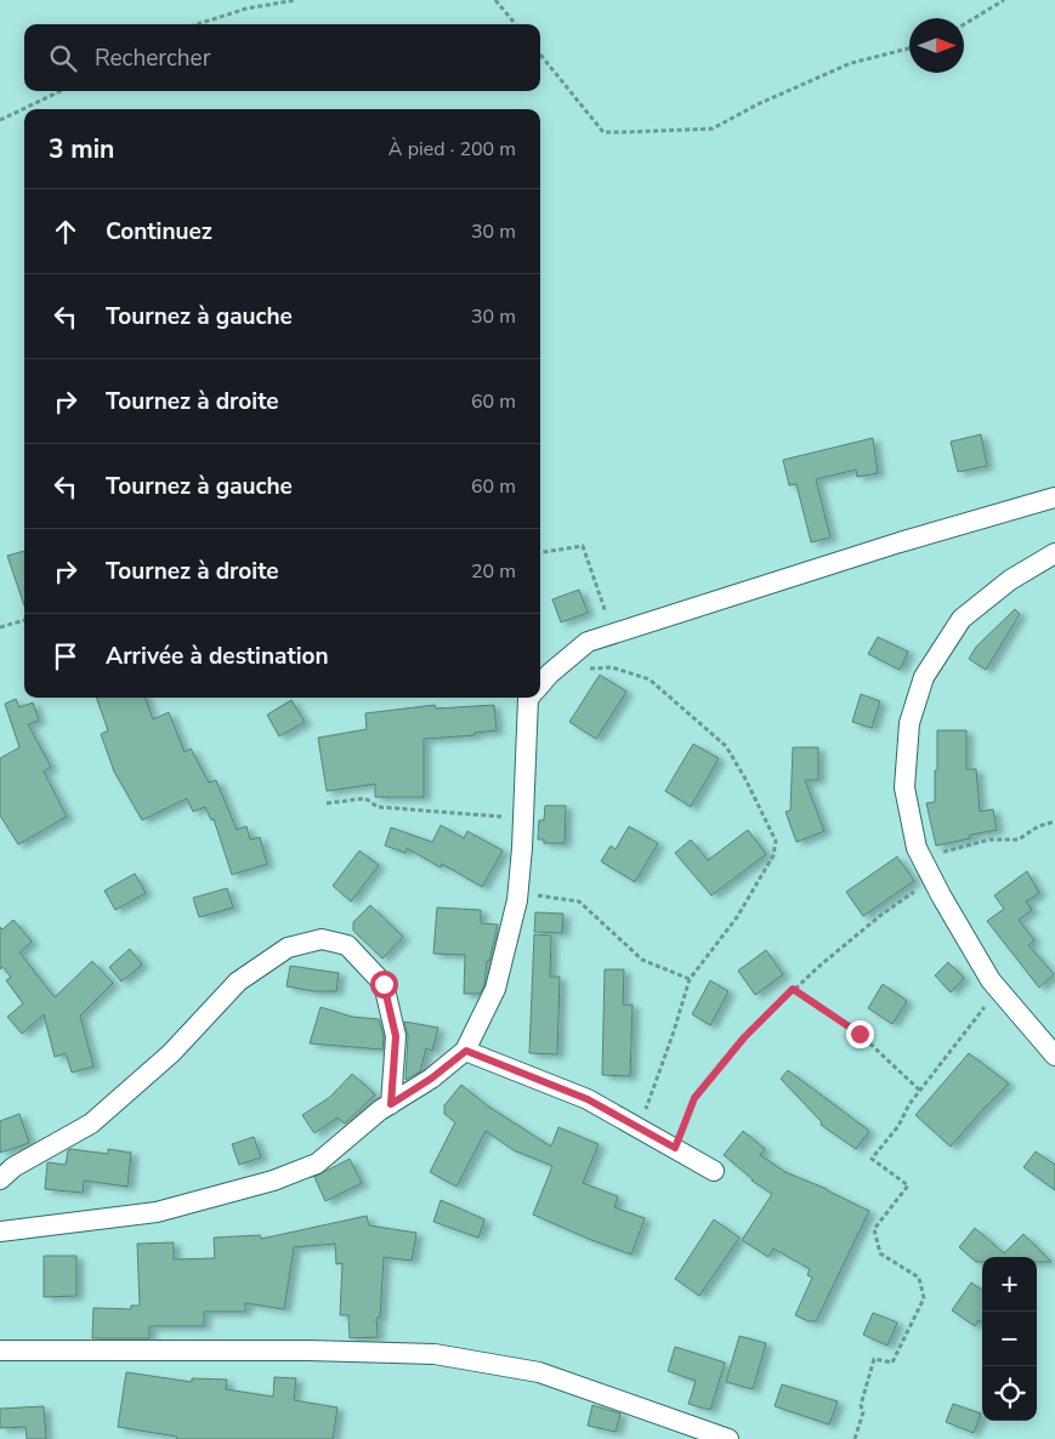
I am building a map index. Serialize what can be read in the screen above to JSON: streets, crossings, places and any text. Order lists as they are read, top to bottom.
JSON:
{
  "north": "right",
  "page": {
    "search": "Rechercher",
    "heading": ["3 min", "À pied · 200 m"],
    "list": [
      ["Continuez", "30 m"],
      ["Tournez à gauche", "30 m"],
      ["Tournez à droite", "60 m"],
      ["Tournez à gauche", "60 m"],
      ["Tournez à droite", "20 m"],
      "Arrivée à destination"
    ],
    "map_buttons": ["+", "−"]
  }
}
